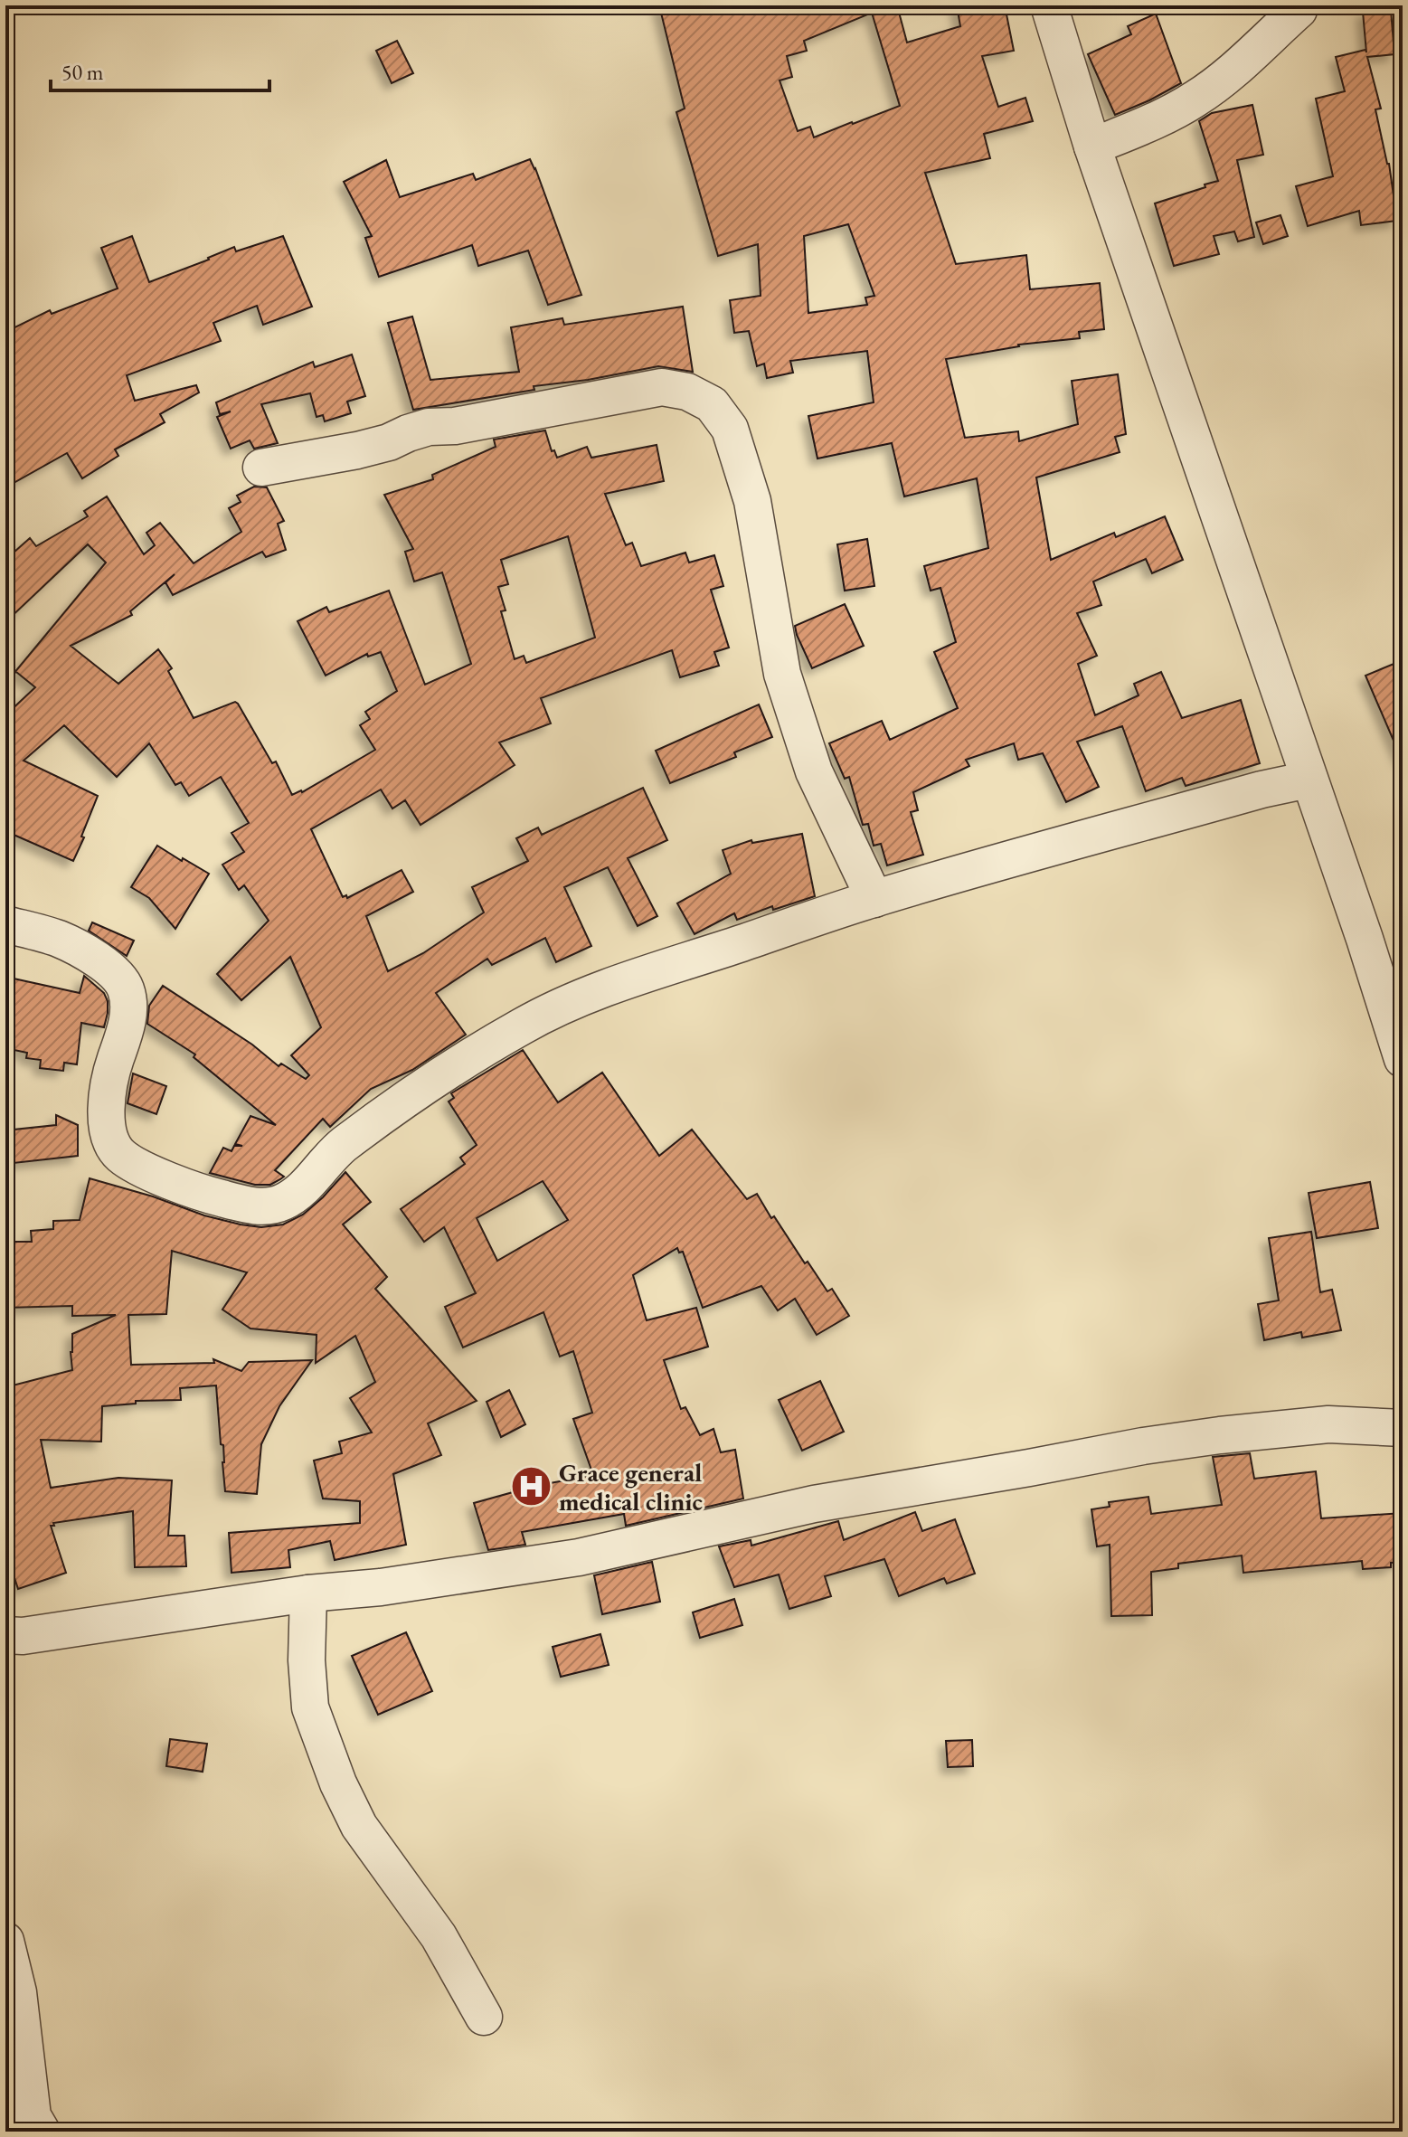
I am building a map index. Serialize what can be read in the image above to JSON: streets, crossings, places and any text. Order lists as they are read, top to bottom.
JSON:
{
  "places": {
    "hospital": ["Grace general medical clinic"]
  },
  "scale_bar": "50 m"
}
